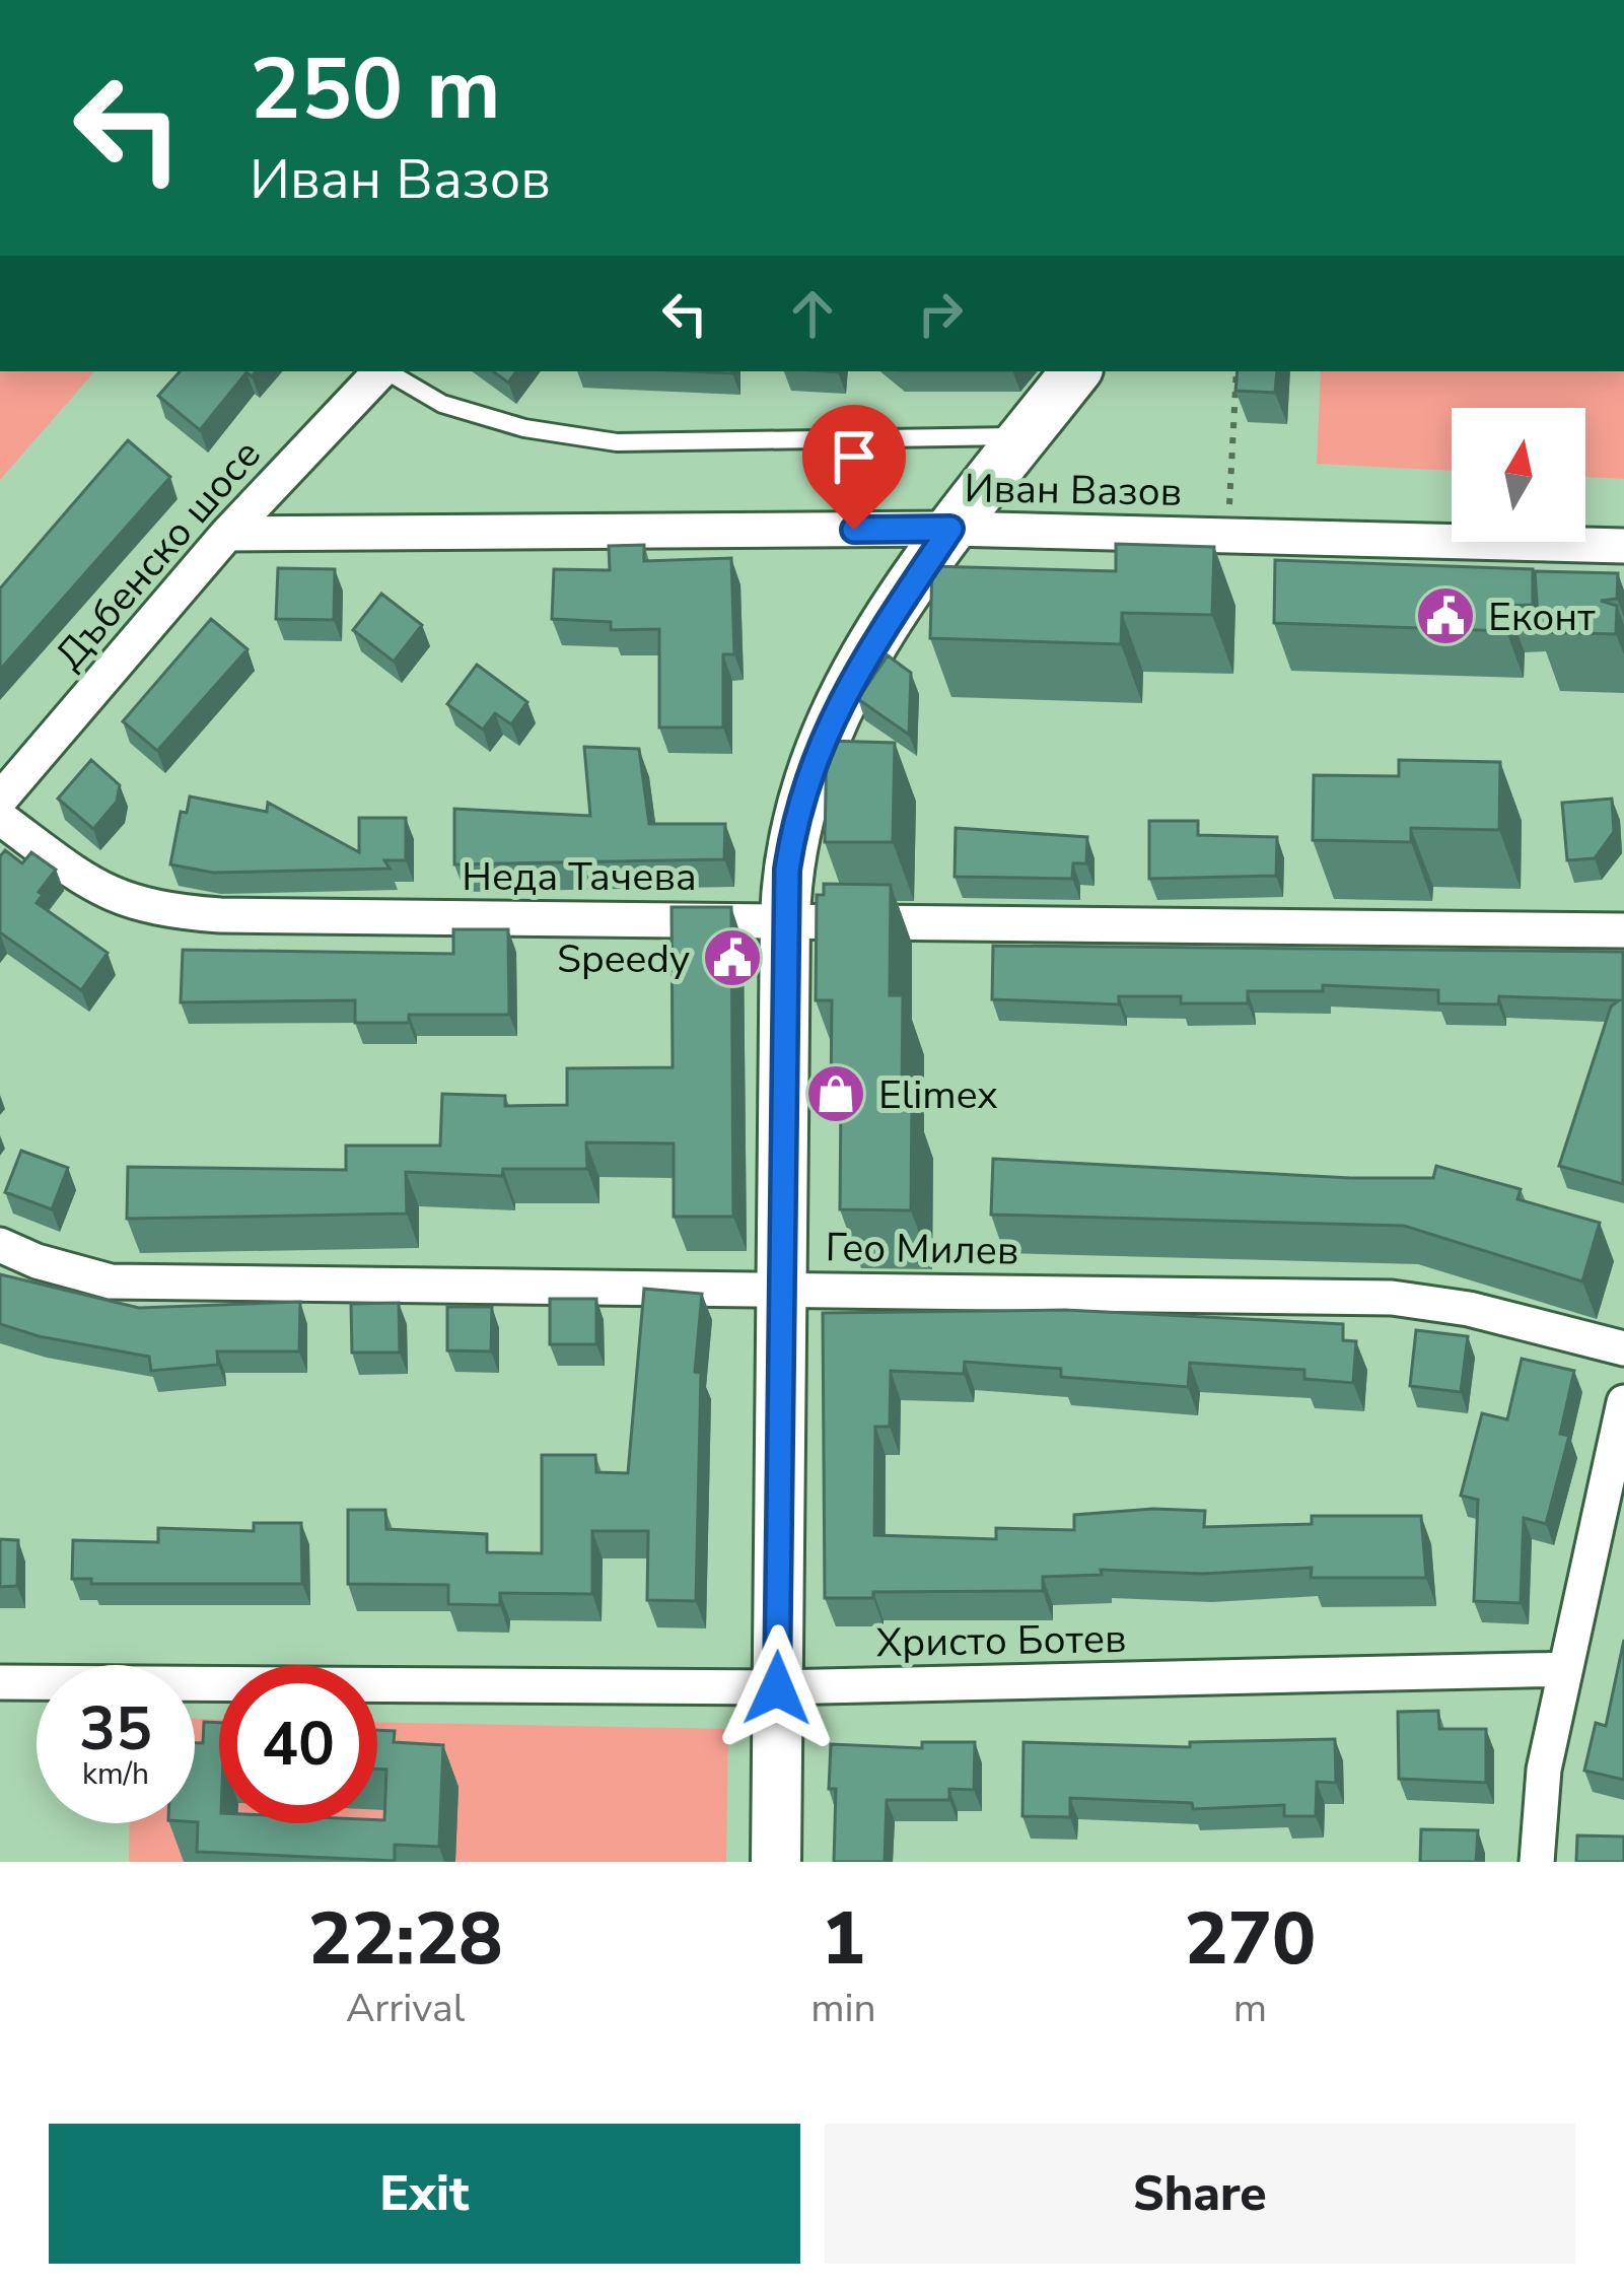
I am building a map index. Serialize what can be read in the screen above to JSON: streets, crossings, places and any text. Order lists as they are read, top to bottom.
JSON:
{
  "streets": {
    "street": [
      "Иван Вазов",
      "Дъбенско шосе",
      "Неда Тачева",
      "Гео Милев",
      "Христо Ботев"
    ]
  },
  "crossings": [
    ["Иван Вазов", "Дъбенско шосе"]
  ],
  "places": {
    "public building": ["Еконт", "Speedy"],
    "shop": ["Elimex"]
  },
  "north": "top",
  "page": {
    "turn": ["250 m", "Иван Вазов"],
    "speed": "35 km/h",
    "limit": "40",
    "eta": [
      "22:28",
      "Arrival",
      "1",
      "min",
      "270",
      "m"
    ],
    "buttons": ["Exit", "Share"]
  }
}
